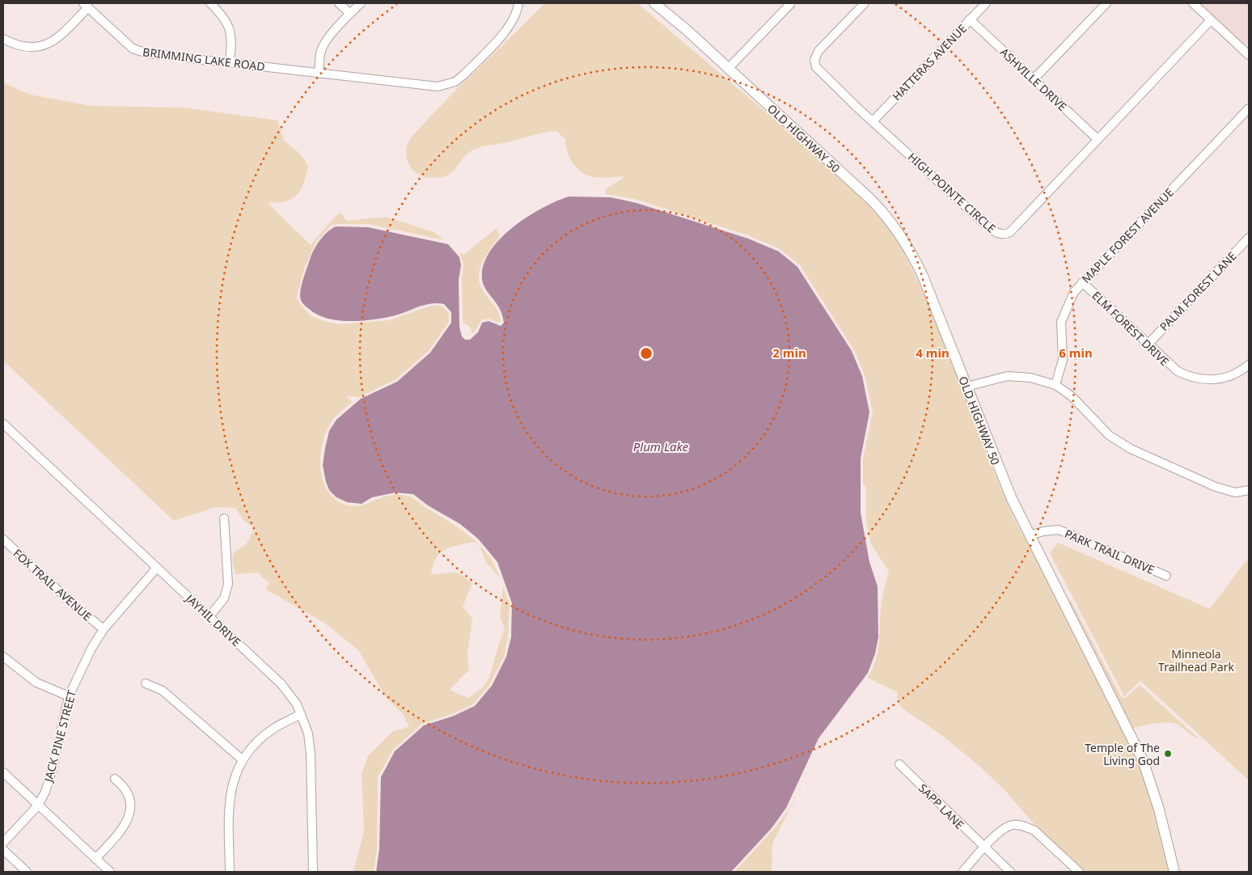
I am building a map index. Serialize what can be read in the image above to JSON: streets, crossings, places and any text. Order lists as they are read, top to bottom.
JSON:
{
  "streets": {
    "main road": ["OLD HIGHWAY 50"],
    "street": [
      "BRIMMING LAKE ROAD",
      "HATTERAS AVENUE",
      "ASHVILLE DRIVE",
      "HIGH POINTE CIRCLE",
      "MAPLE FOREST AVENUE",
      "PALM FOREST LANE",
      "ELM FOREST DRIVE",
      "PARK TRAIL DRIVE",
      "FOX TRAIL AVENUE",
      "JAYHIL DRIVE",
      "JACK PINE STREET",
      "SAPP LANE"
    ]
  },
  "crossings": [
    ["HATTERAS AVENUE", "ASHVILLE DRIVE"],
    ["HATTERAS AVENUE", "HIGH POINTE CIRCLE"],
    ["ASHVILLE DRIVE", "HIGH POINTE CIRCLE"],
    ["OLD HIGHWAY 50", "PARK TRAIL DRIVE"],
    ["MAPLE FOREST AVENUE", "ELM FOREST DRIVE"],
    ["PALM FOREST LANE", "ELM FOREST DRIVE"],
    ["FOX TRAIL AVENUE", "JACK PINE STREET"],
    ["JAYHIL DRIVE", "JACK PINE STREET"]
  ],
  "water": ["Plum Lake"],
  "parks": ["Minneola Trailhead Park"],
  "places": ["Temple of The Living God"],
  "rings": ["2 min", "4 min", "6 min"]
}
